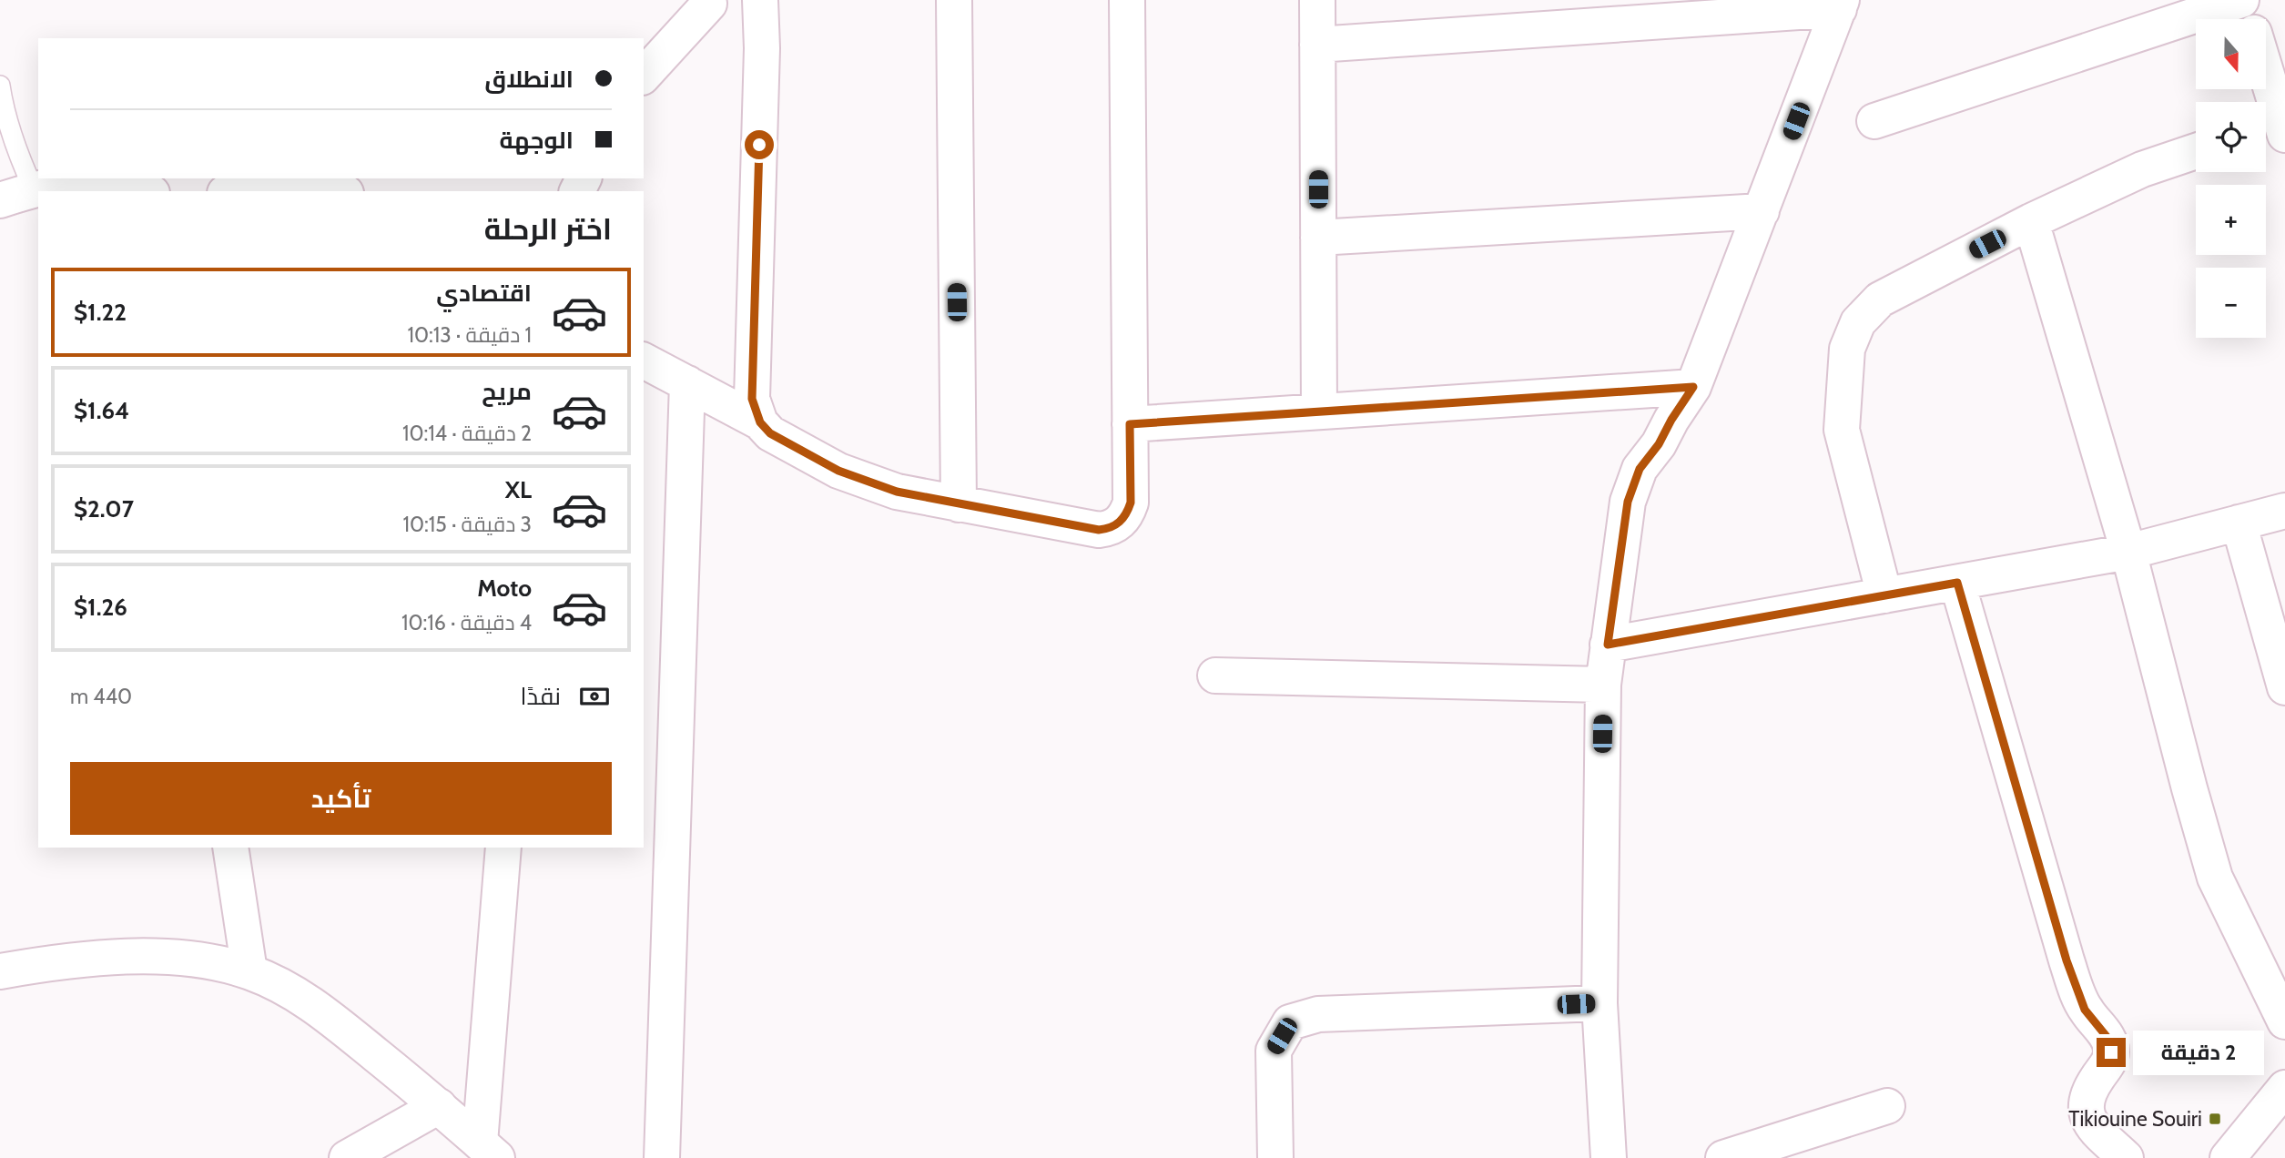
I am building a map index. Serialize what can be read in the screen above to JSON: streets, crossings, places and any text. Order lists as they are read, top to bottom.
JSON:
{
  "places": {
    "transit": ["Tikiouine Souiri"]
  },
  "north": "bottom",
  "page": {
    "map_buttons": ["+", "−"],
    "banner": ["الانطلاق", "الوجهة"],
    "heading": "اختر الرحلة",
    "list": [
      {
        "name": "اقتصادي",
        "note": "1 دقيقة · 10:13",
        "value": "$1.22"
      },
      {
        "name": "مريح",
        "note": "2 دقيقة · 10:14",
        "value": "$1.64"
      },
      {
        "name": "XL",
        "note": "3 دقيقة · 10:15",
        "value": "$2.07"
      },
      {
        "name": "Moto",
        "note": "4 دقيقة · 10:16",
        "value": "$1.26"
      }
    ],
    "pay": ["نقدًا", "440 m"],
    "buttons": "تأكيد",
    "bubble": "2 دقيقة"
  }
}
